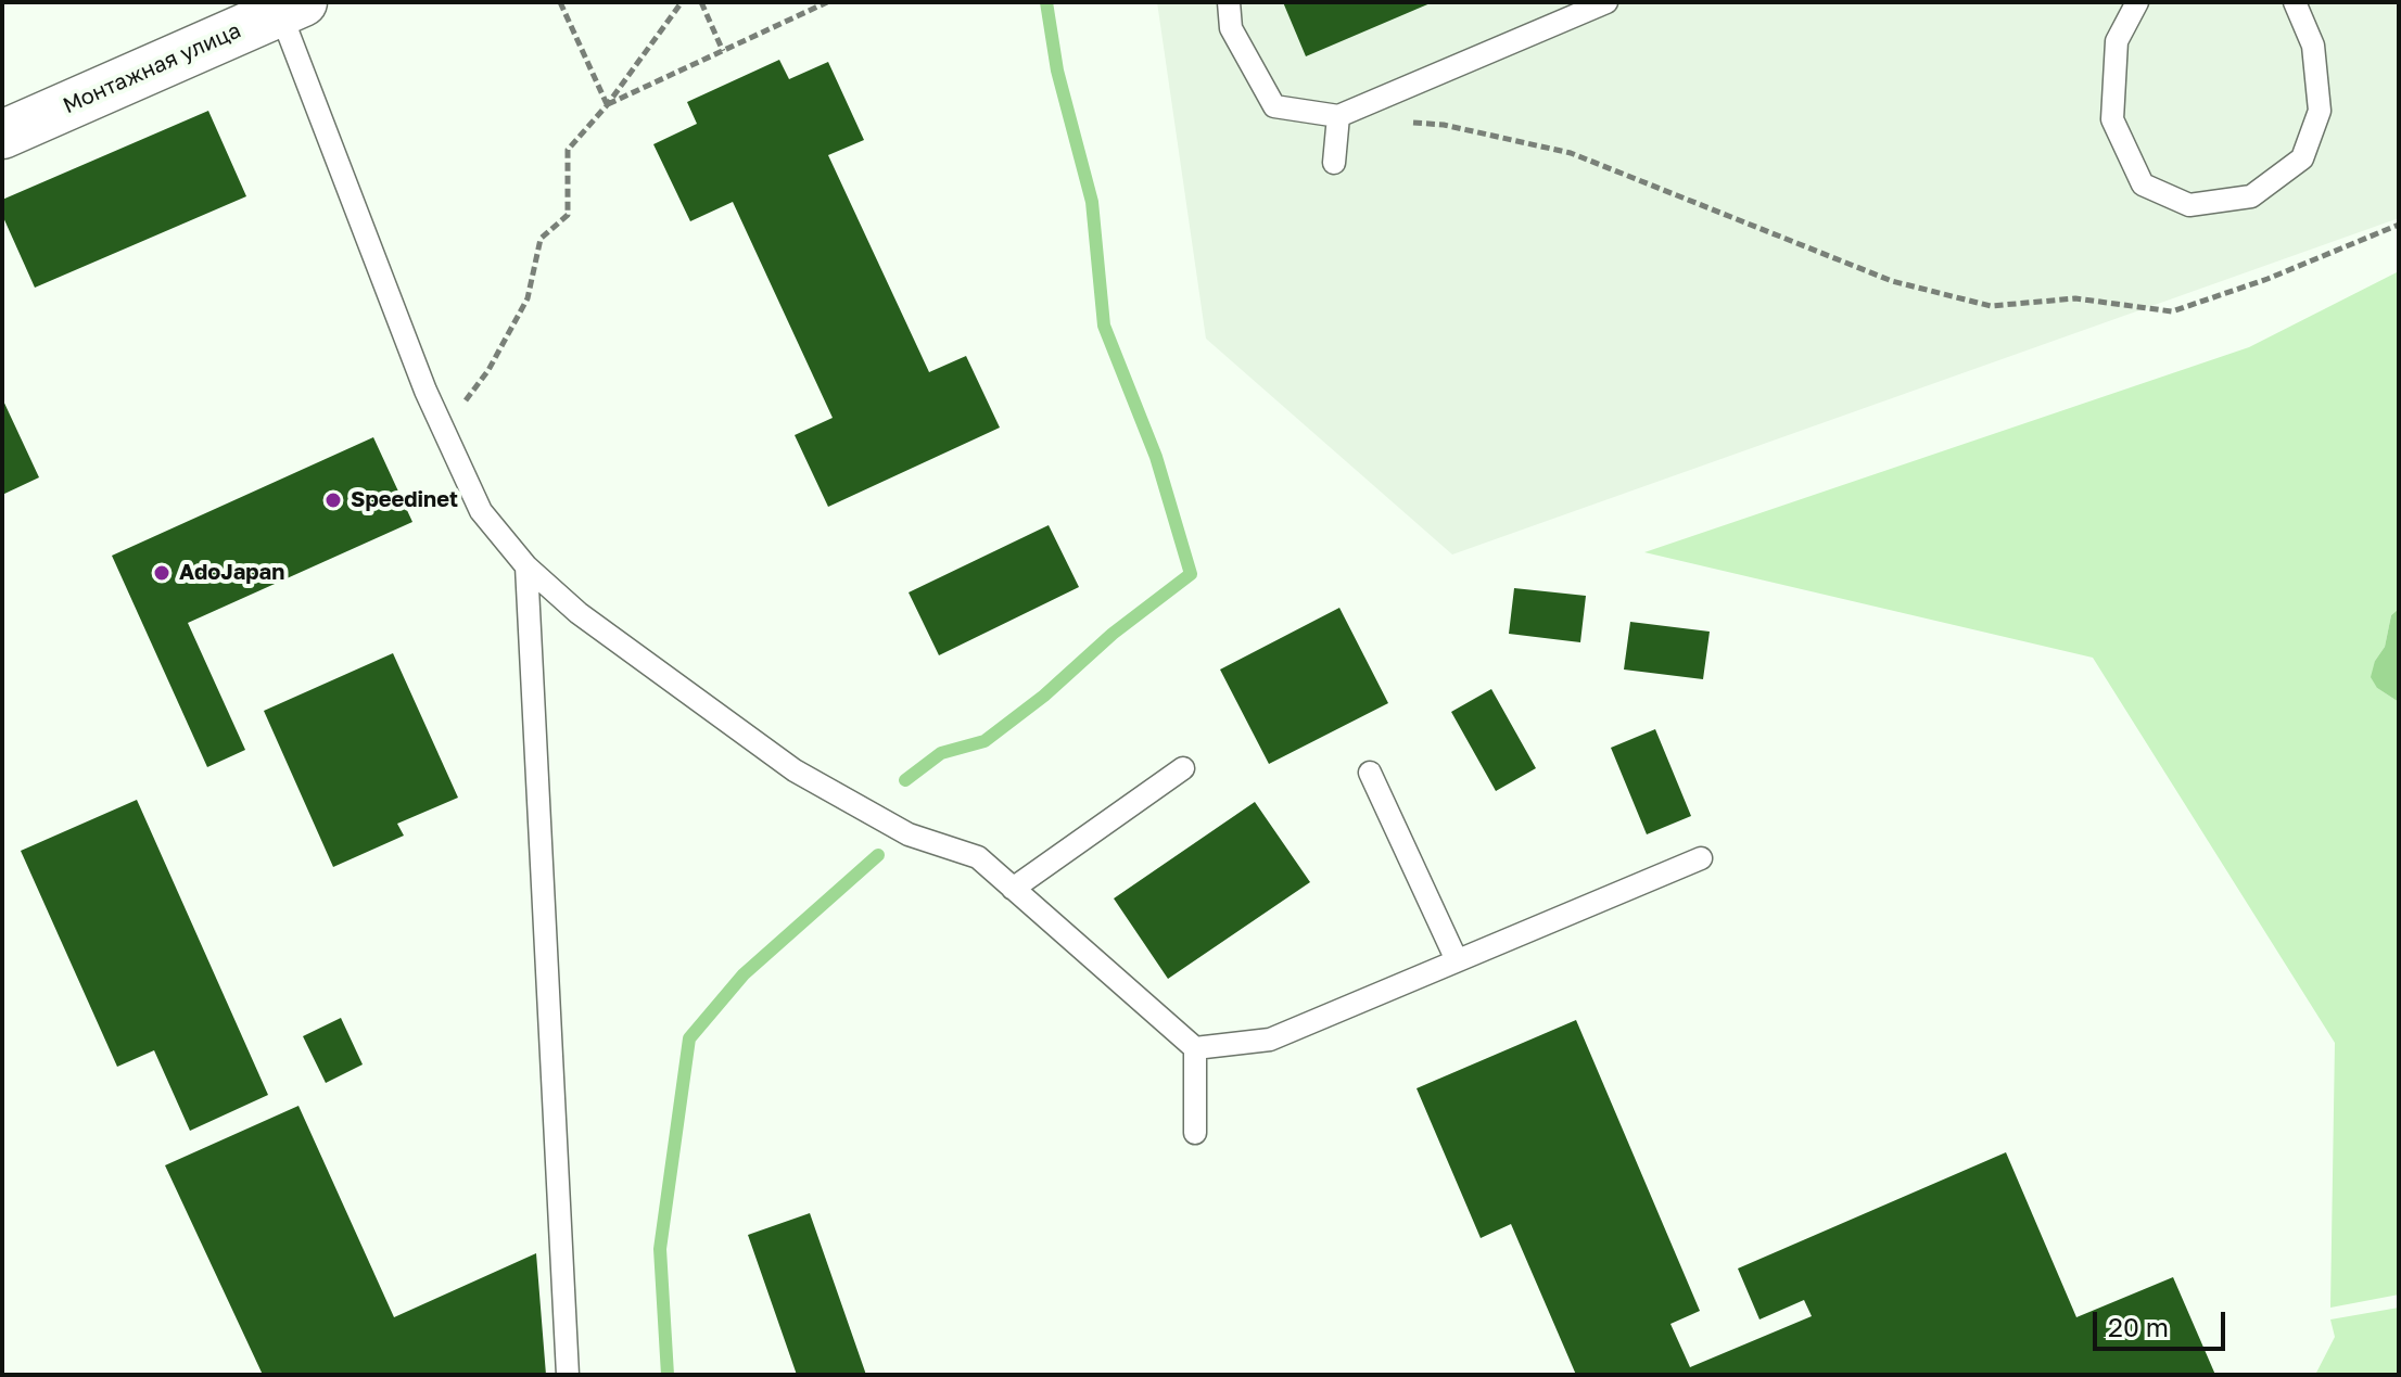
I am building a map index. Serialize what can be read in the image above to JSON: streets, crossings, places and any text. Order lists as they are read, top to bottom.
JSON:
{
  "streets": {
    "street": ["Монтажная улица"]
  },
  "places": ["Speedinet", "AdoJapan"],
  "scale_bar": "20 m"
}
